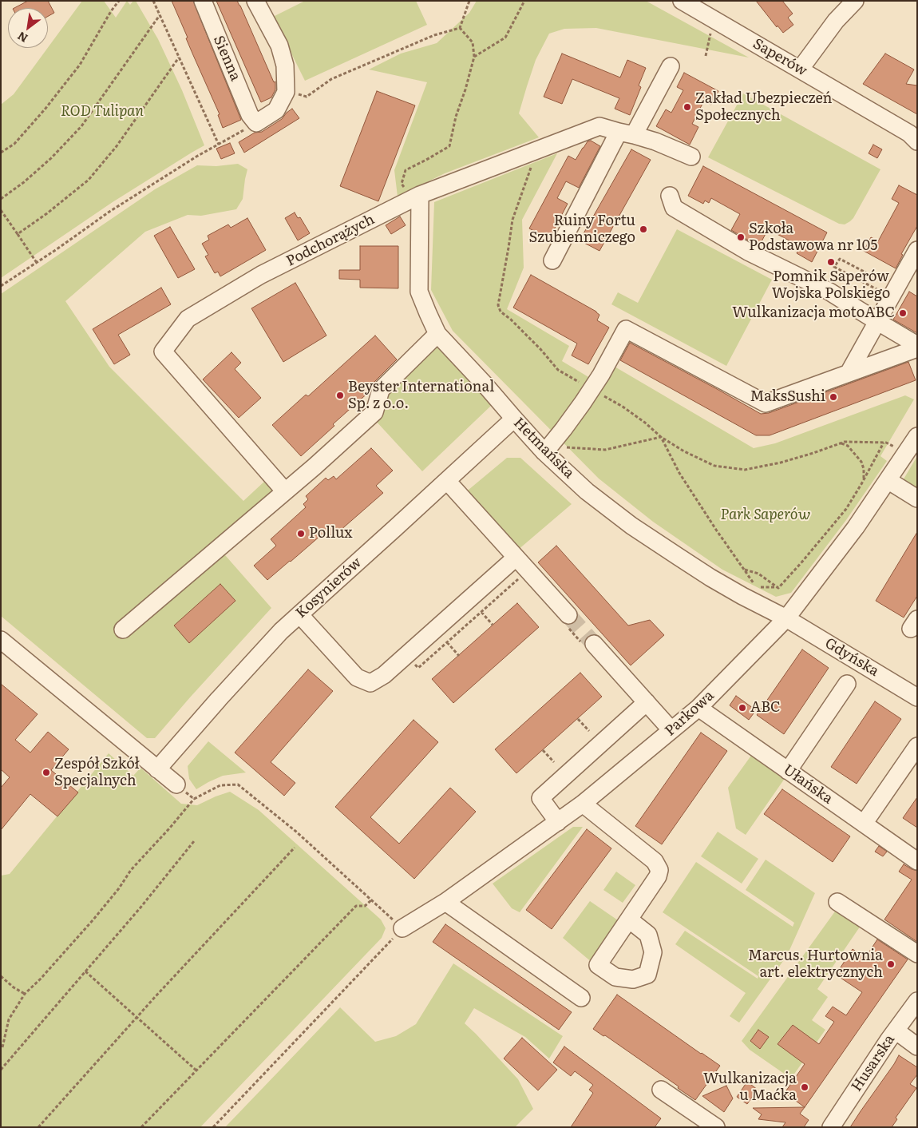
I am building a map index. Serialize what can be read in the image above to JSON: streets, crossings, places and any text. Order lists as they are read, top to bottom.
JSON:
{
  "streets": {
    "street": [
      "Saperów",
      "Sienna",
      "Podchorążych",
      "Hetmańska",
      "Kosynierów",
      "Gdyńska",
      "Parkowa",
      "Ułańska",
      "Husarska"
    ]
  },
  "crossings": [
    ["Podchorążych", "Hetmańska"],
    ["Hetmańska", "Kosynierów"],
    ["Hetmańska", "Gdyńska"],
    ["Hetmańska", "Parkowa"],
    ["Gdyńska", "Parkowa"],
    ["Parkowa", "Ułańska"]
  ],
  "parks": ["ROD Tulipan", "Park Saperów"],
  "places": [
    "Zakład Ubezpieczeń Społecznych",
    "Ruiny Fortu Szubienniczego",
    "Szkoła Podstawowa nr 105",
    "Pomnik Saperów Wojska Polskiego",
    "Wulkanizacja motoABC",
    "Beyster International Sp. z o.o.",
    "MaksSushi",
    "Pollux",
    "ABC",
    "Zespół Szkół Specjalnych",
    "Marcus. Hurtownia art. elektrycznych",
    "Wulkanizacja u Maćka"
  ],
  "north": "bottom left"
}
